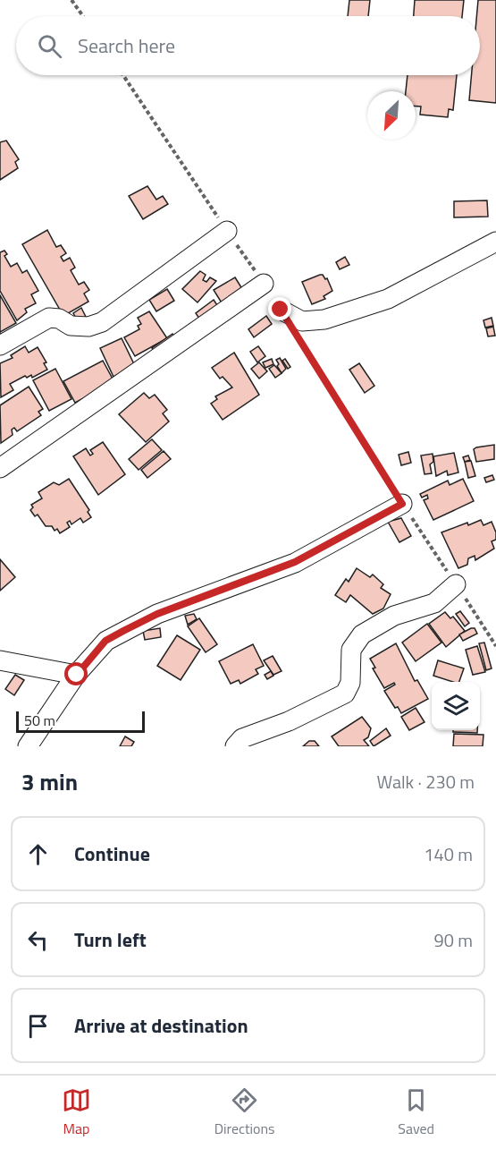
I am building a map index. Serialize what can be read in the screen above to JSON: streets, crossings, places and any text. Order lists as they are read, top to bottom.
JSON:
{
  "scale_bar": "50 m",
  "north": "bottom left",
  "page": {
    "search": "Search here",
    "scale": "50 m",
    "heading": ["3 min", "Walk · 230 m"],
    "list": [
      ["Continue", "140 m"],
      ["Turn left", "90 m"],
      "Arrive at destination"
    ],
    "nav": ["Map", "Directions", "Saved"]
  }
}
